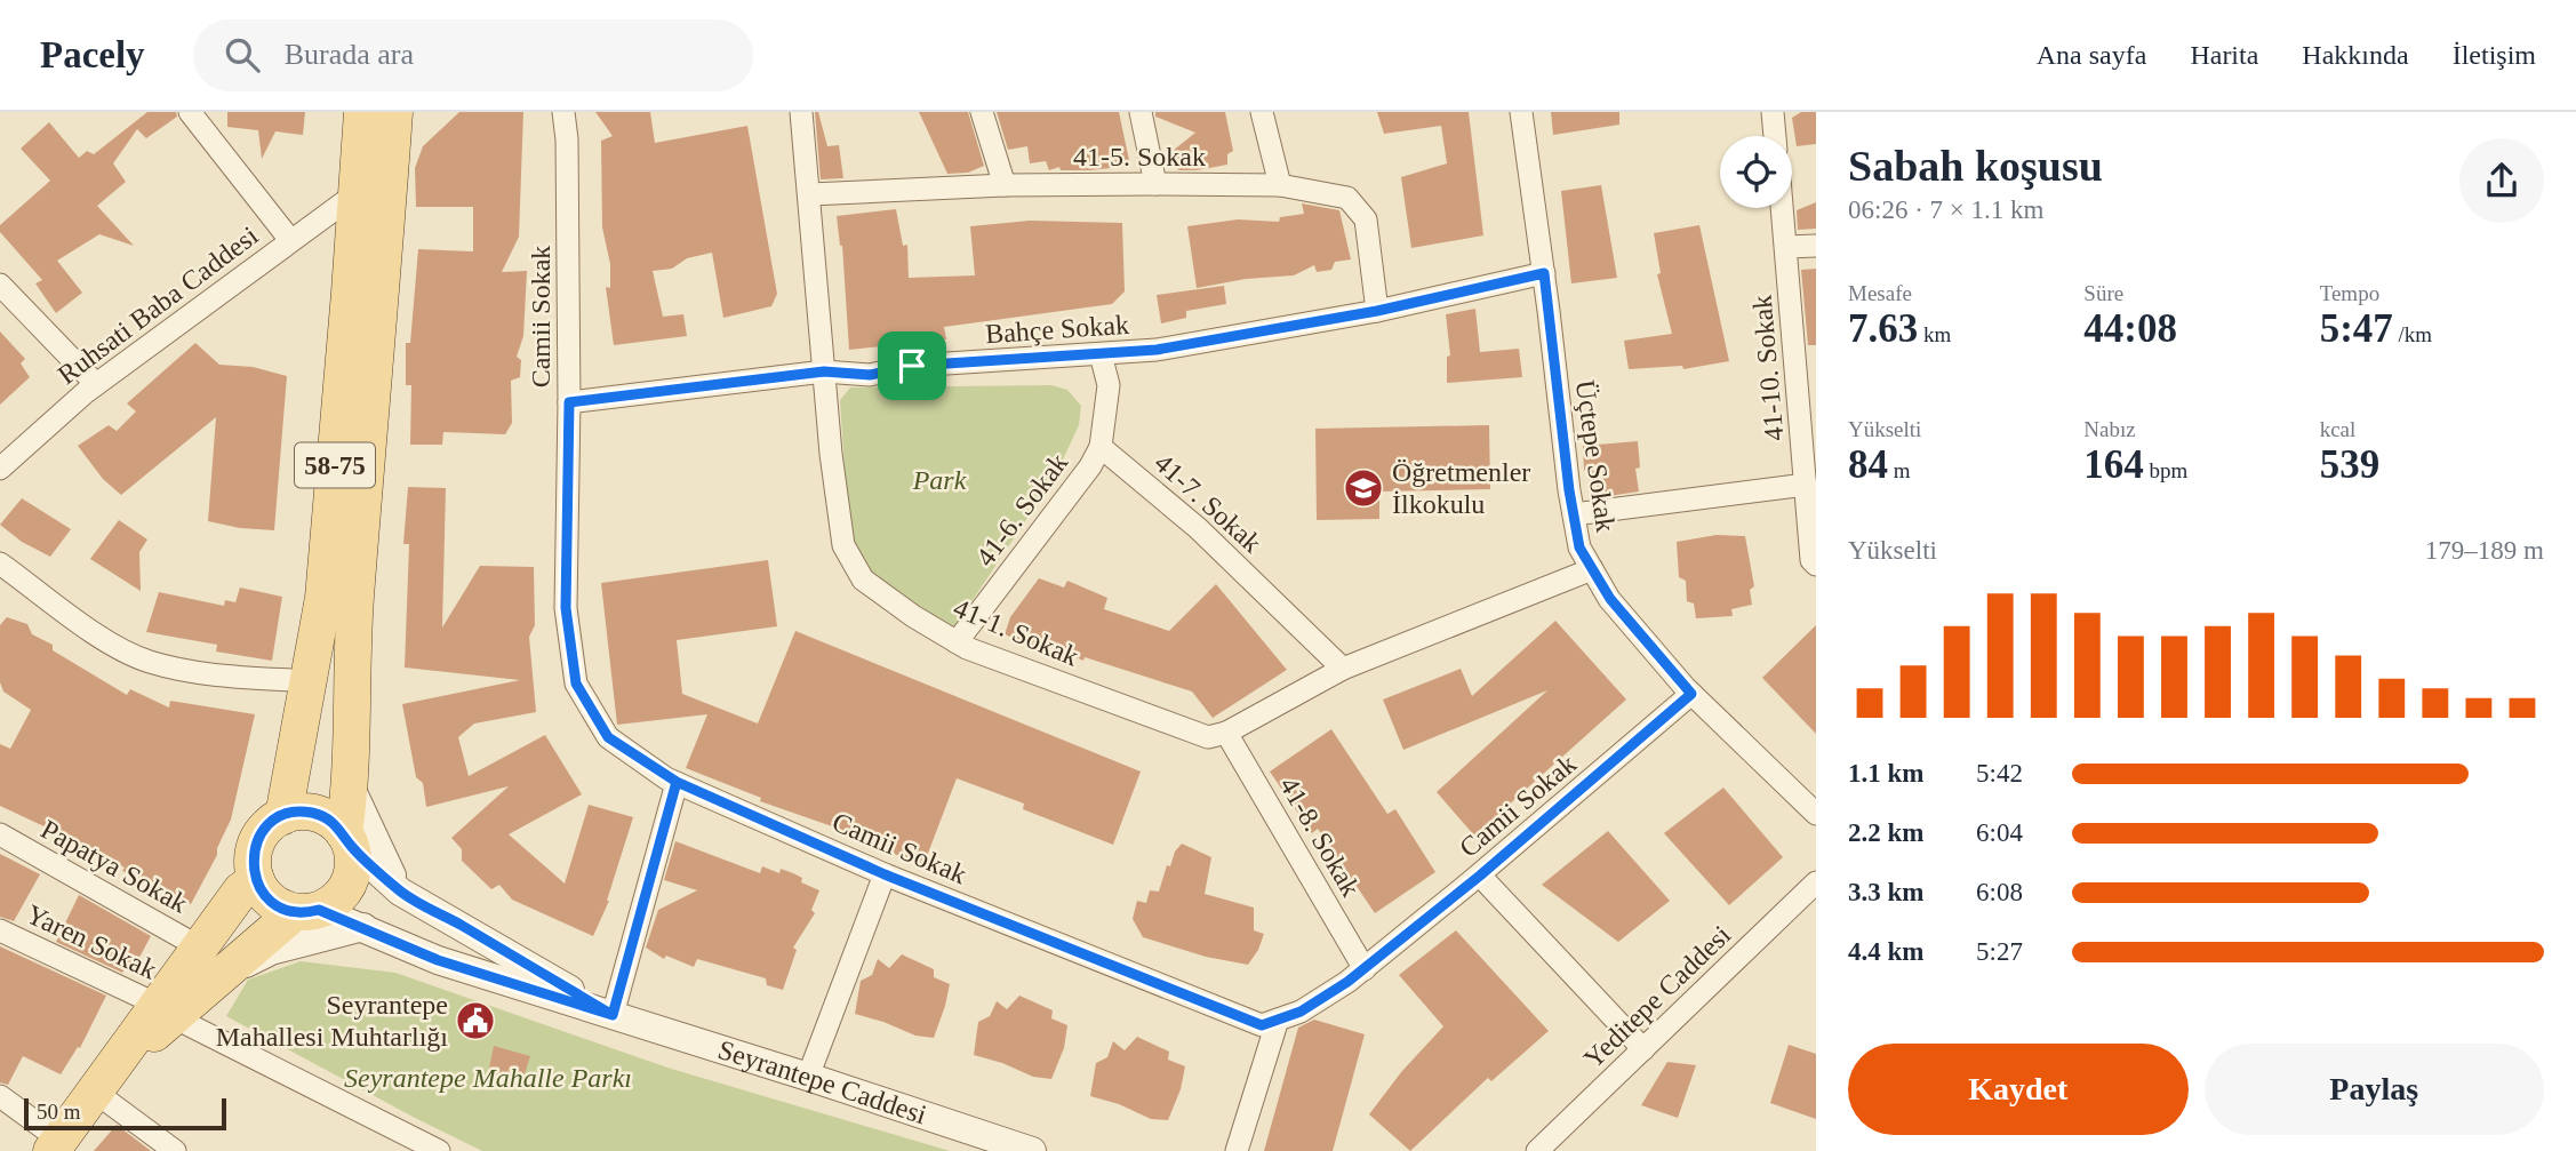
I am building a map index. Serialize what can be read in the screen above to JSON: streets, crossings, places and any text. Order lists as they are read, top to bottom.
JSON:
{
  "streets": {
    "main road": ["58-75"],
    "street": [
      "41-5. Sokak",
      "Ruhsati Baba Caddesi",
      "Camii Sokak",
      "Bahçe Sokak",
      "41-10. Sokak",
      "Üçtepe Sokak",
      "41-7. Sokak",
      "41-6. Sokak",
      "41-1. Sokak",
      "41-8. Sokak",
      "Papatya Sokak",
      "Yaren Sokak",
      "Yeditepe Caddesi",
      "Seyrantepe Caddesi"
    ]
  },
  "crossings": [
    ["41-5. Sokak", "Bahçe Sokak"],
    ["41-5. Sokak", "41-1. Sokak"],
    ["Ruhsati Baba Caddesi", "58-75"],
    ["Camii Sokak", "Bahçe Sokak"],
    ["Camii Sokak", "Üçtepe Sokak"],
    ["Camii Sokak", "41-8. Sokak"],
    ["Bahçe Sokak", "Üçtepe Sokak"],
    ["Bahçe Sokak", "41-1. Sokak"],
    ["58-75", "Seyrantepe Caddesi"],
    ["41-7. Sokak", "41-6. Sokak"],
    ["41-6. Sokak", "41-1. Sokak"],
    ["41-1. Sokak", "41-8. Sokak"]
  ],
  "parks": ["Park", "Seyrantepe Mahalle Parkı"],
  "places": {
    "school or university": ["Öğretmenler İlkokulu"],
    "public building": ["Seyrantepe Mahallesi Muhtarlığı"]
  },
  "scale_bar": "50 m",
  "page": {
    "header": "Pacely",
    "search": "Burada ara",
    "nav": [
      "Ana sayfa",
      "Harita",
      "Hakkında",
      "İletişim"
    ],
    "heading": ["Sabah koşusu", "06:26 · 7 × 1.1 km"],
    "stats": [
      ["Mesafe", "7.63 km"],
      ["Süre", "44:08"],
      ["Tempo", "5:47 /km"],
      ["Yükselti", "84 m"],
      ["Nabız", "164 bpm"],
      ["kcal", "539"]
    ],
    "chart": ["Yükselti", "179–189 m"],
    "list": [
      {
        "name": "1.1 km",
        "note": "5:42"
      },
      {
        "name": "2.2 km",
        "note": "6:04"
      },
      {
        "name": "3.3 km",
        "note": "6:08"
      },
      {
        "name": "4.4 km",
        "note": "5:27"
      }
    ],
    "buttons": ["Kaydet", "Paylaş"],
    "scale": "50 m"
  }
}
